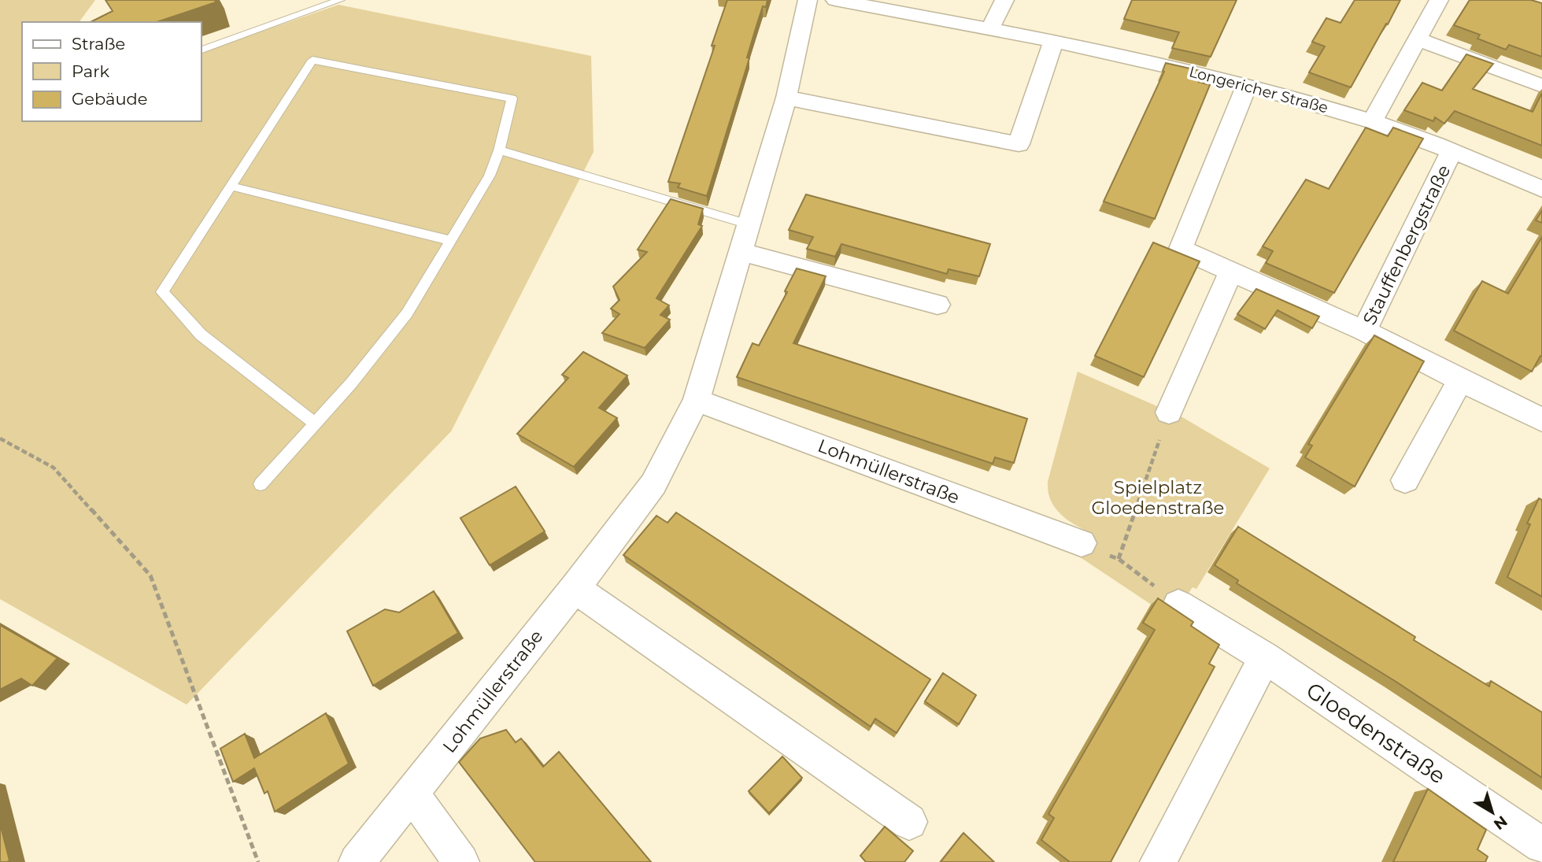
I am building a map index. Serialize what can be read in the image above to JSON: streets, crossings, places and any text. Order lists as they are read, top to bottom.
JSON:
{
  "streets": {
    "street": [
      "Longericher Straße",
      "Stauffenbergstraße",
      "Lohmüllerstraße",
      "Gloedenstraße"
    ]
  },
  "crossings": [
    ["Longericher Straße", "Stauffenbergstraße"]
  ],
  "parks": ["Spielplatz Gloedenstraße"],
  "legend": ["Straße", "Park", "Gebäude"],
  "north": "bottom right"
}
